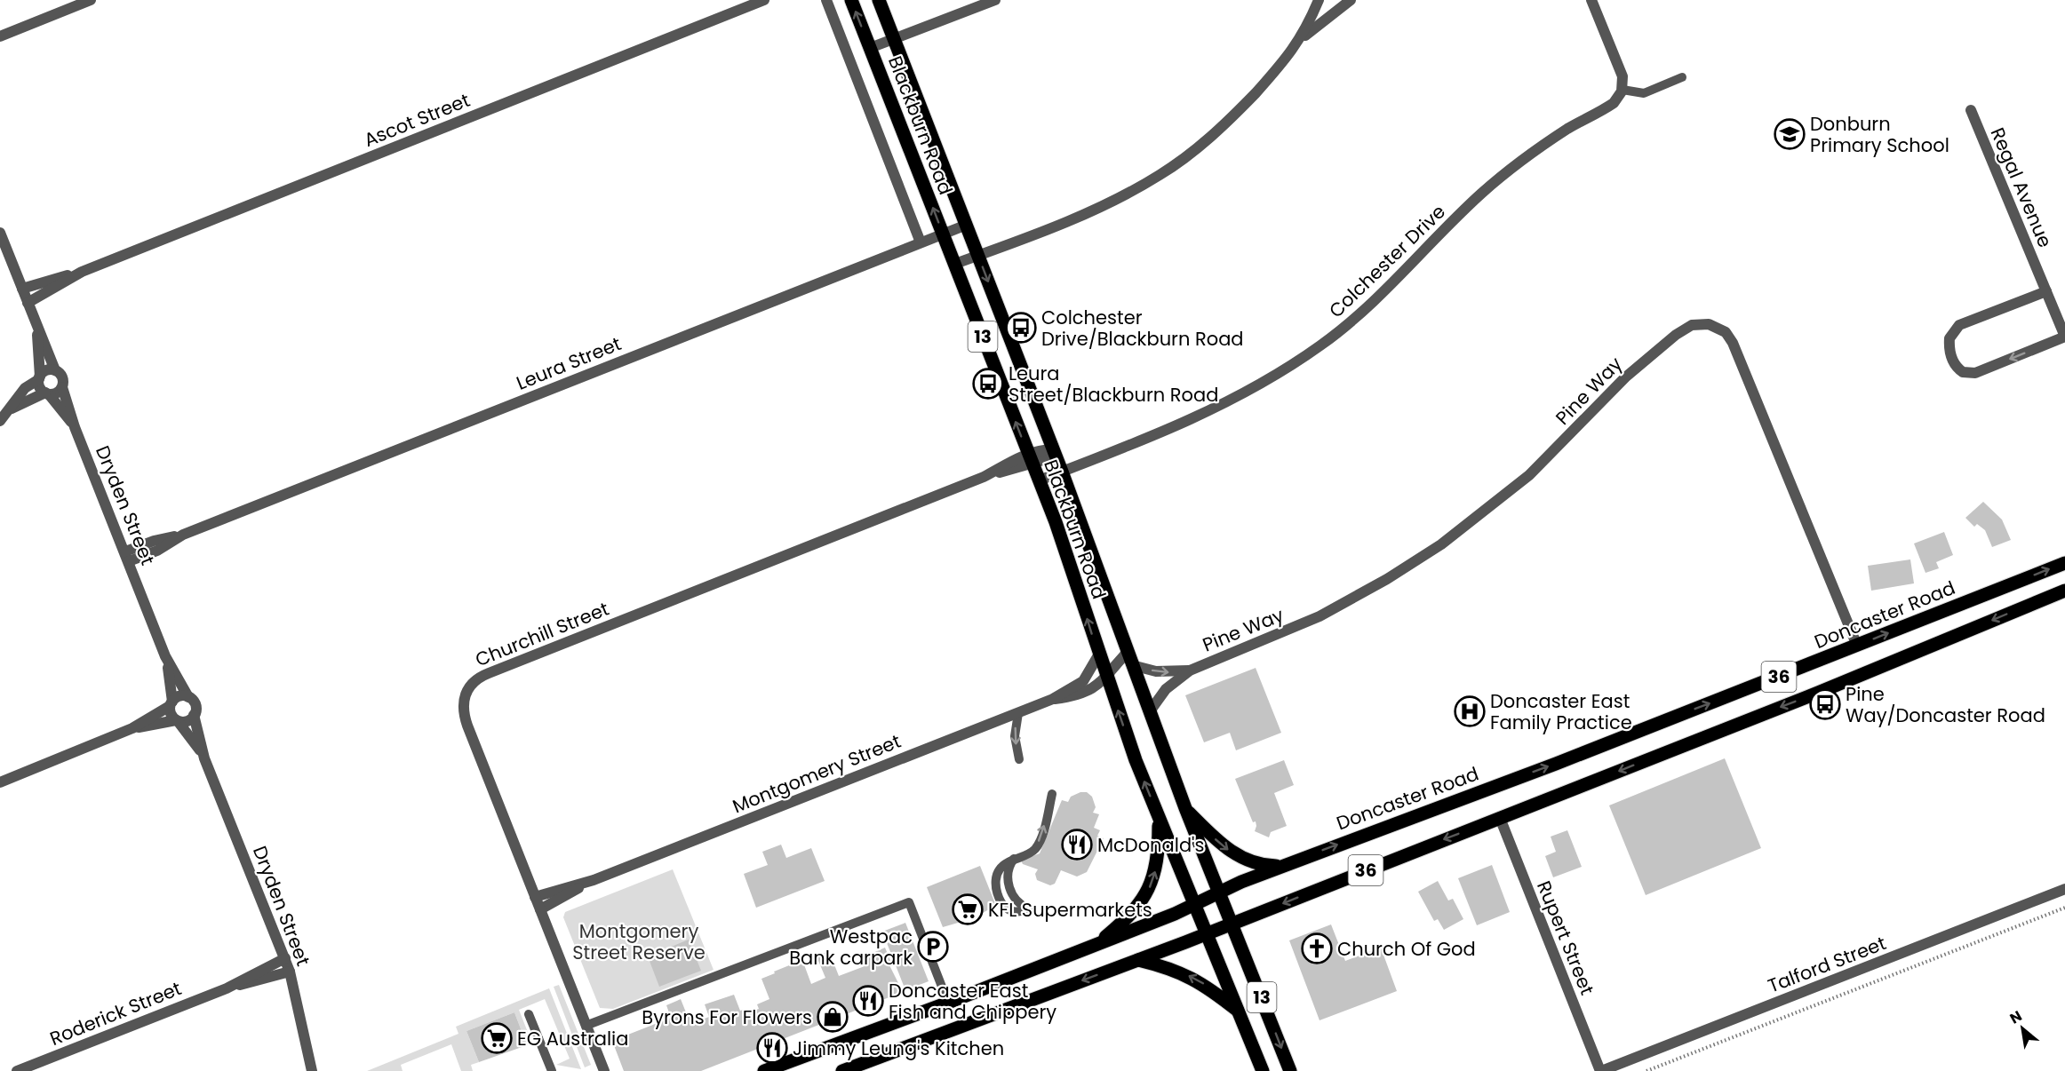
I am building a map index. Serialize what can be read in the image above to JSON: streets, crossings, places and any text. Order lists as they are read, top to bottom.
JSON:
{
  "streets": {
    "main road": [
      "Blackburn Road",
      "13",
      "Doncaster Road",
      "36"
    ],
    "street": [
      "Ascot Street",
      "Regal Avenue",
      "Colchester Drive",
      "Leura Street",
      "Pine Way",
      "Dryden Street",
      "Churchill Street",
      "Montgomery Street",
      "Rupert Street",
      "Talford Street",
      "Roderick Street"
    ]
  },
  "crossings": [
    ["Blackburn Road", "Colchester Drive"],
    ["Blackburn Road", "Leura Street"],
    ["Blackburn Road", "Pine Way"],
    ["Blackburn Road", "Doncaster Road"],
    ["Blackburn Road", "Churchill Street"],
    ["Blackburn Road", "36"],
    ["Blackburn Road", "Montgomery Street"],
    ["Leura Street", "Dryden Street"],
    ["Pine Way", "Doncaster Road"],
    ["Pine Way", "Montgomery Street"],
    ["Dryden Street", "Roderick Street"],
    ["Churchill Street", "Montgomery Street"],
    ["36", "Rupert Street"],
    ["Rupert Street", "Talford Street"]
  ],
  "parks": ["Montgomery Street Reserve"],
  "places": {
    "school or university": ["Donburn Primary School"],
    "bus stop": ["Colchester Drive/Blackburn Road", "Leura Street/Blackburn Road", "Pine Way/Doncaster Road"],
    "hospital": ["Doncaster East Family Practice"],
    "restaurant": ["McDonald's", "Doncaster East Fish and Chippery", "Jimmy Leung's Kitchen"],
    "supermarket": ["KFL Supermarkets", "EG Australia"],
    "parking": ["Westpac Bank carpark"],
    "church": ["Church Of God"],
    "shop": ["Byrons For Flowers"]
  },
  "north": "top left"
}
